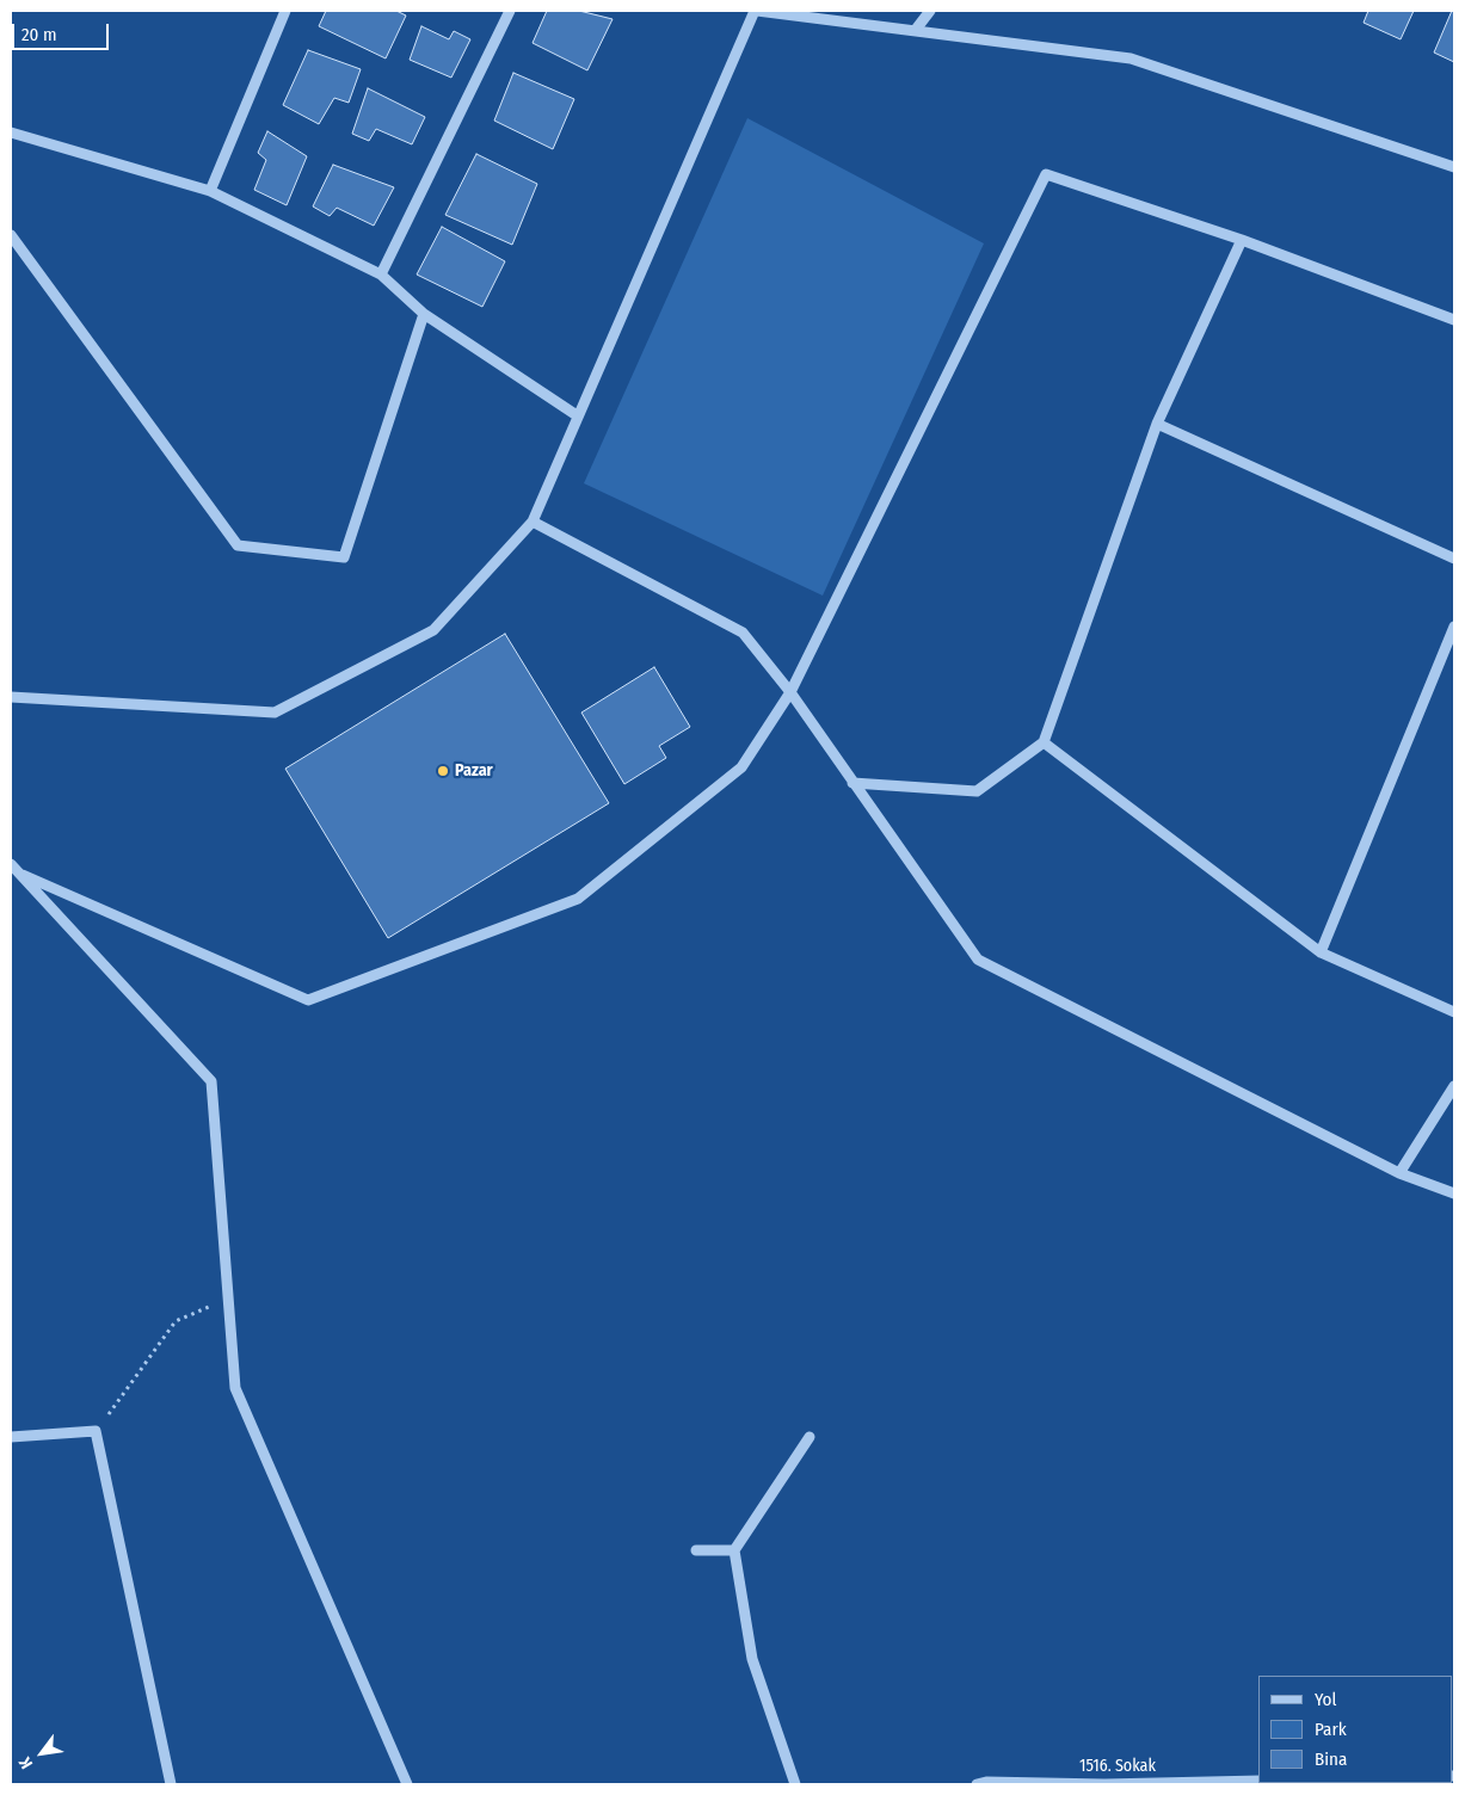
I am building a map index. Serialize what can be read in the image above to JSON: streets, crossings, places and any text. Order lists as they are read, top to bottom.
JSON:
{
  "streets": {
    "street": ["1516. Sokak"]
  },
  "places": ["Pazar"],
  "legend": ["Yol", "Park", "Bina"],
  "scale_bar": "20 m",
  "north": "bottom left"
}
